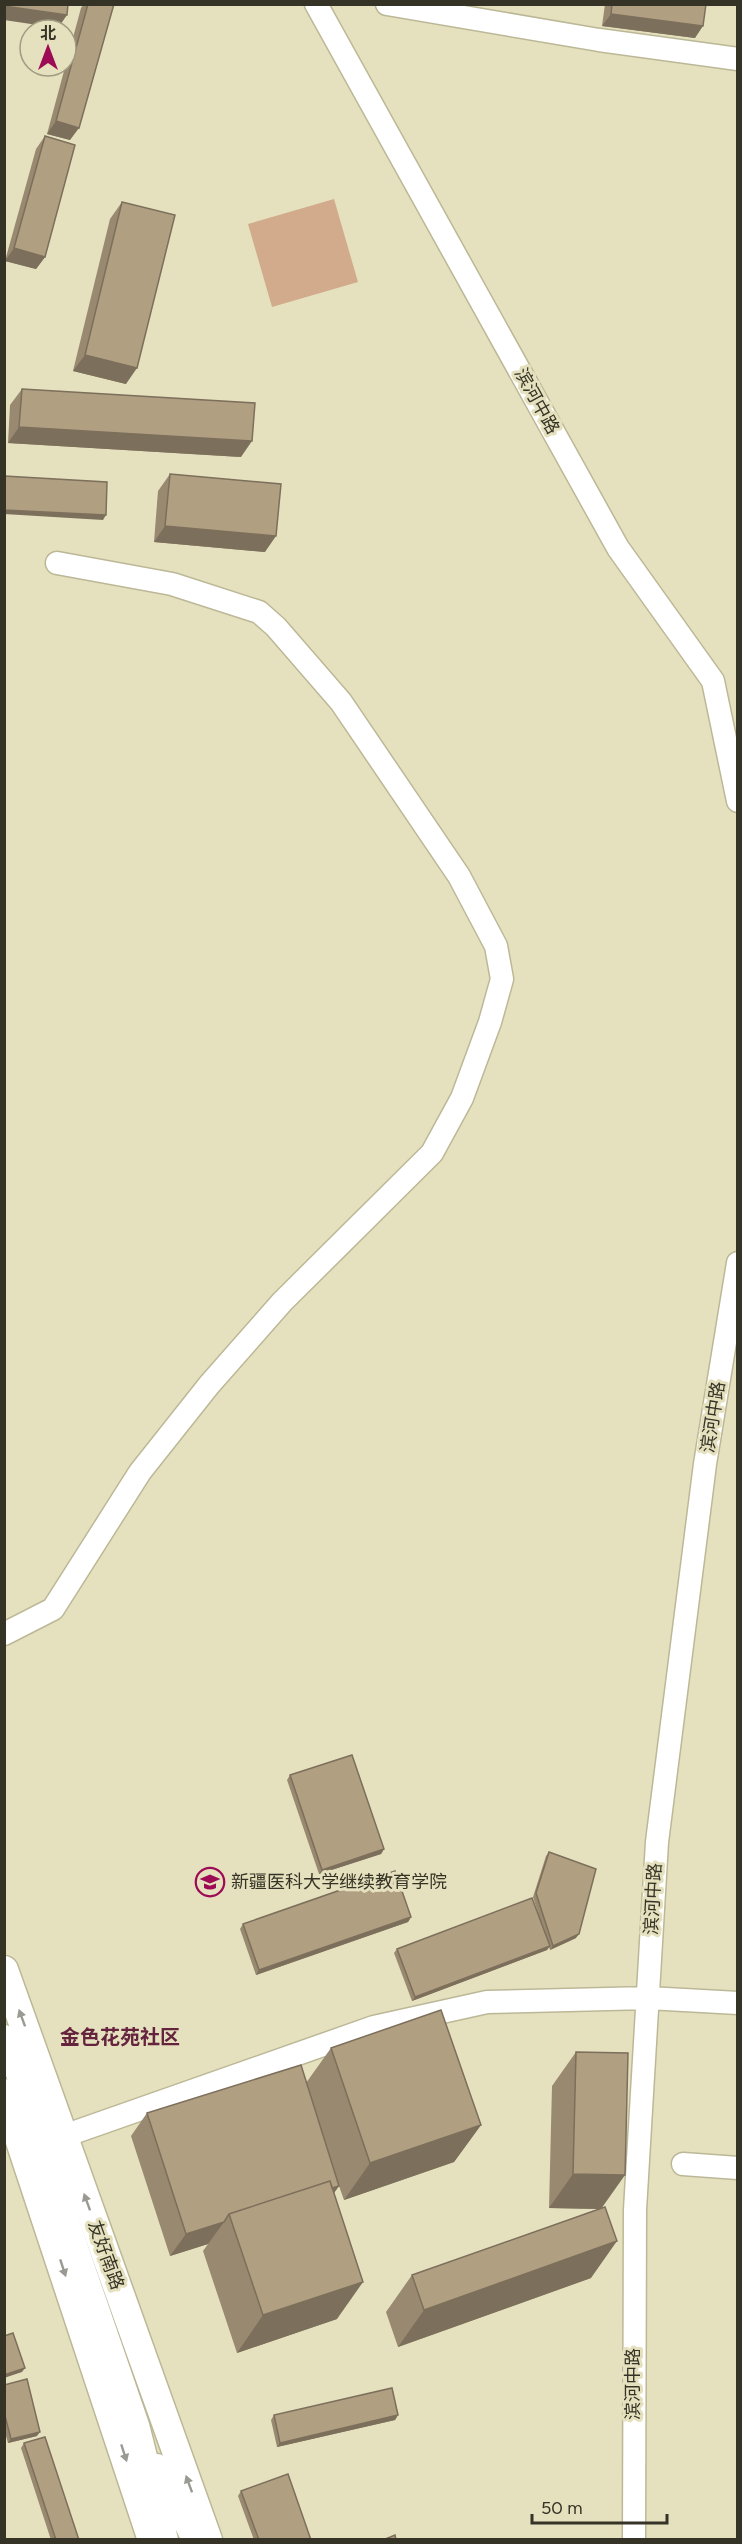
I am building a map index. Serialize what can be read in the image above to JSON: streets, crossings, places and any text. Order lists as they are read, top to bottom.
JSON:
{
  "streets": {
    "main road": ["友好南路"],
    "street": ["滨河中路"]
  },
  "districts": ["金色花苑社区"],
  "places": {
    "school or university": ["新疆医科大学继续教育学院"]
  },
  "scale_bar": "50 m",
  "north": "top"
}
